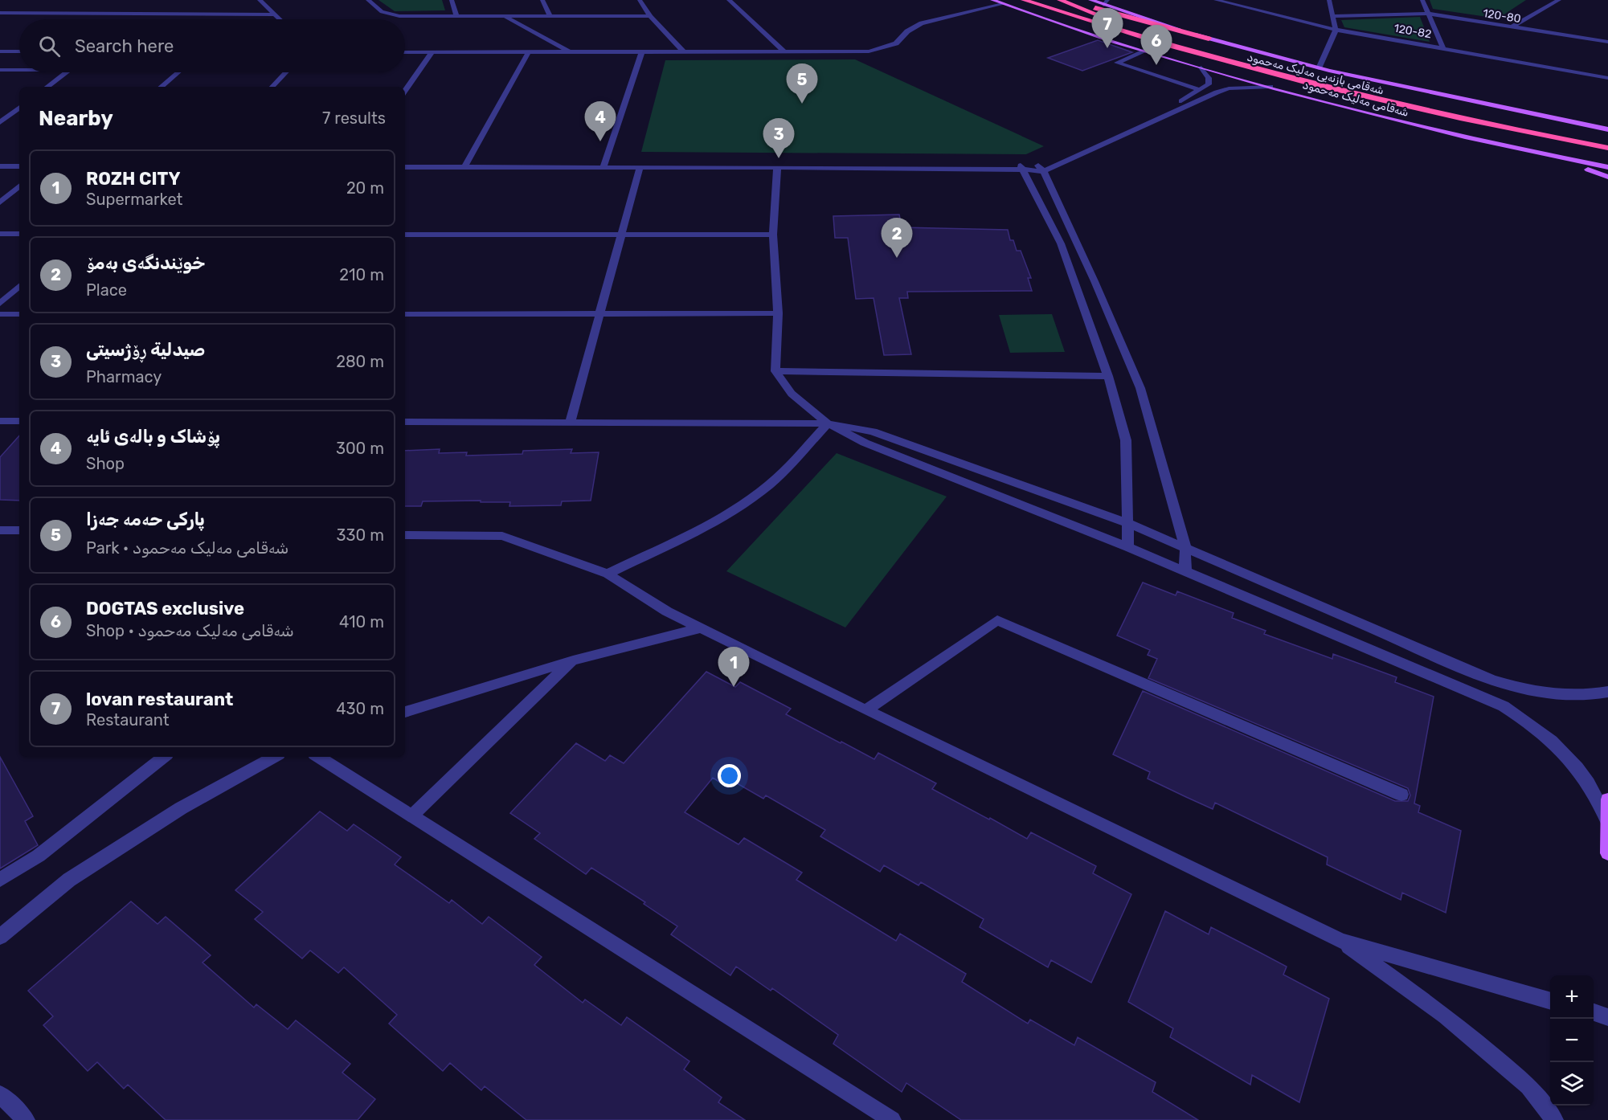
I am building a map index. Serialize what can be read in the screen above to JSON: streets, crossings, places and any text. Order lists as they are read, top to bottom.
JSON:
{
  "streets": {
    "highway": ["شەقامی بازنەیی مەلیک مەحمود"],
    "main road": ["شەقامی مەلیک مەحمود"],
    "street": ["120-80", "120-82"]
  },
  "page": {
    "pins": [
      "7",
      "6",
      "5",
      "4",
      "3",
      "2",
      "1"
    ],
    "search": "Search here",
    "heading": ["Nearby", "7 results"],
    "list": [
      {
        "mark": "1",
        "name": "ROZH CITY",
        "note": "Supermarket",
        "value": "20 m"
      },
      {
        "mark": "2",
        "name": "خوێندنگەی بەمۆ",
        "note": "Place",
        "value": "210 m"
      },
      {
        "mark": "3",
        "name": "صيدلية ڕۆژسیتی",
        "note": "Pharmacy",
        "value": "280 m"
      },
      {
        "mark": "4",
        "name": "پۆشاک و بالەی ئایە",
        "note": "Shop",
        "value": "300 m"
      },
      {
        "mark": "5",
        "name": "پارکی حەمە جەزا",
        "note": "Park · شەقامی مەلیک مەحمود",
        "value": "330 m"
      },
      {
        "mark": "6",
        "name": "DOGTAS exclusive",
        "note": "Shop · شەقامی مەلیک مەحمود",
        "value": "410 m"
      },
      {
        "mark": "7",
        "name": "lovan restaurant",
        "note": "Restaurant",
        "value": "430 m"
      }
    ],
    "map_buttons": ["+", "−"]
  }
}
